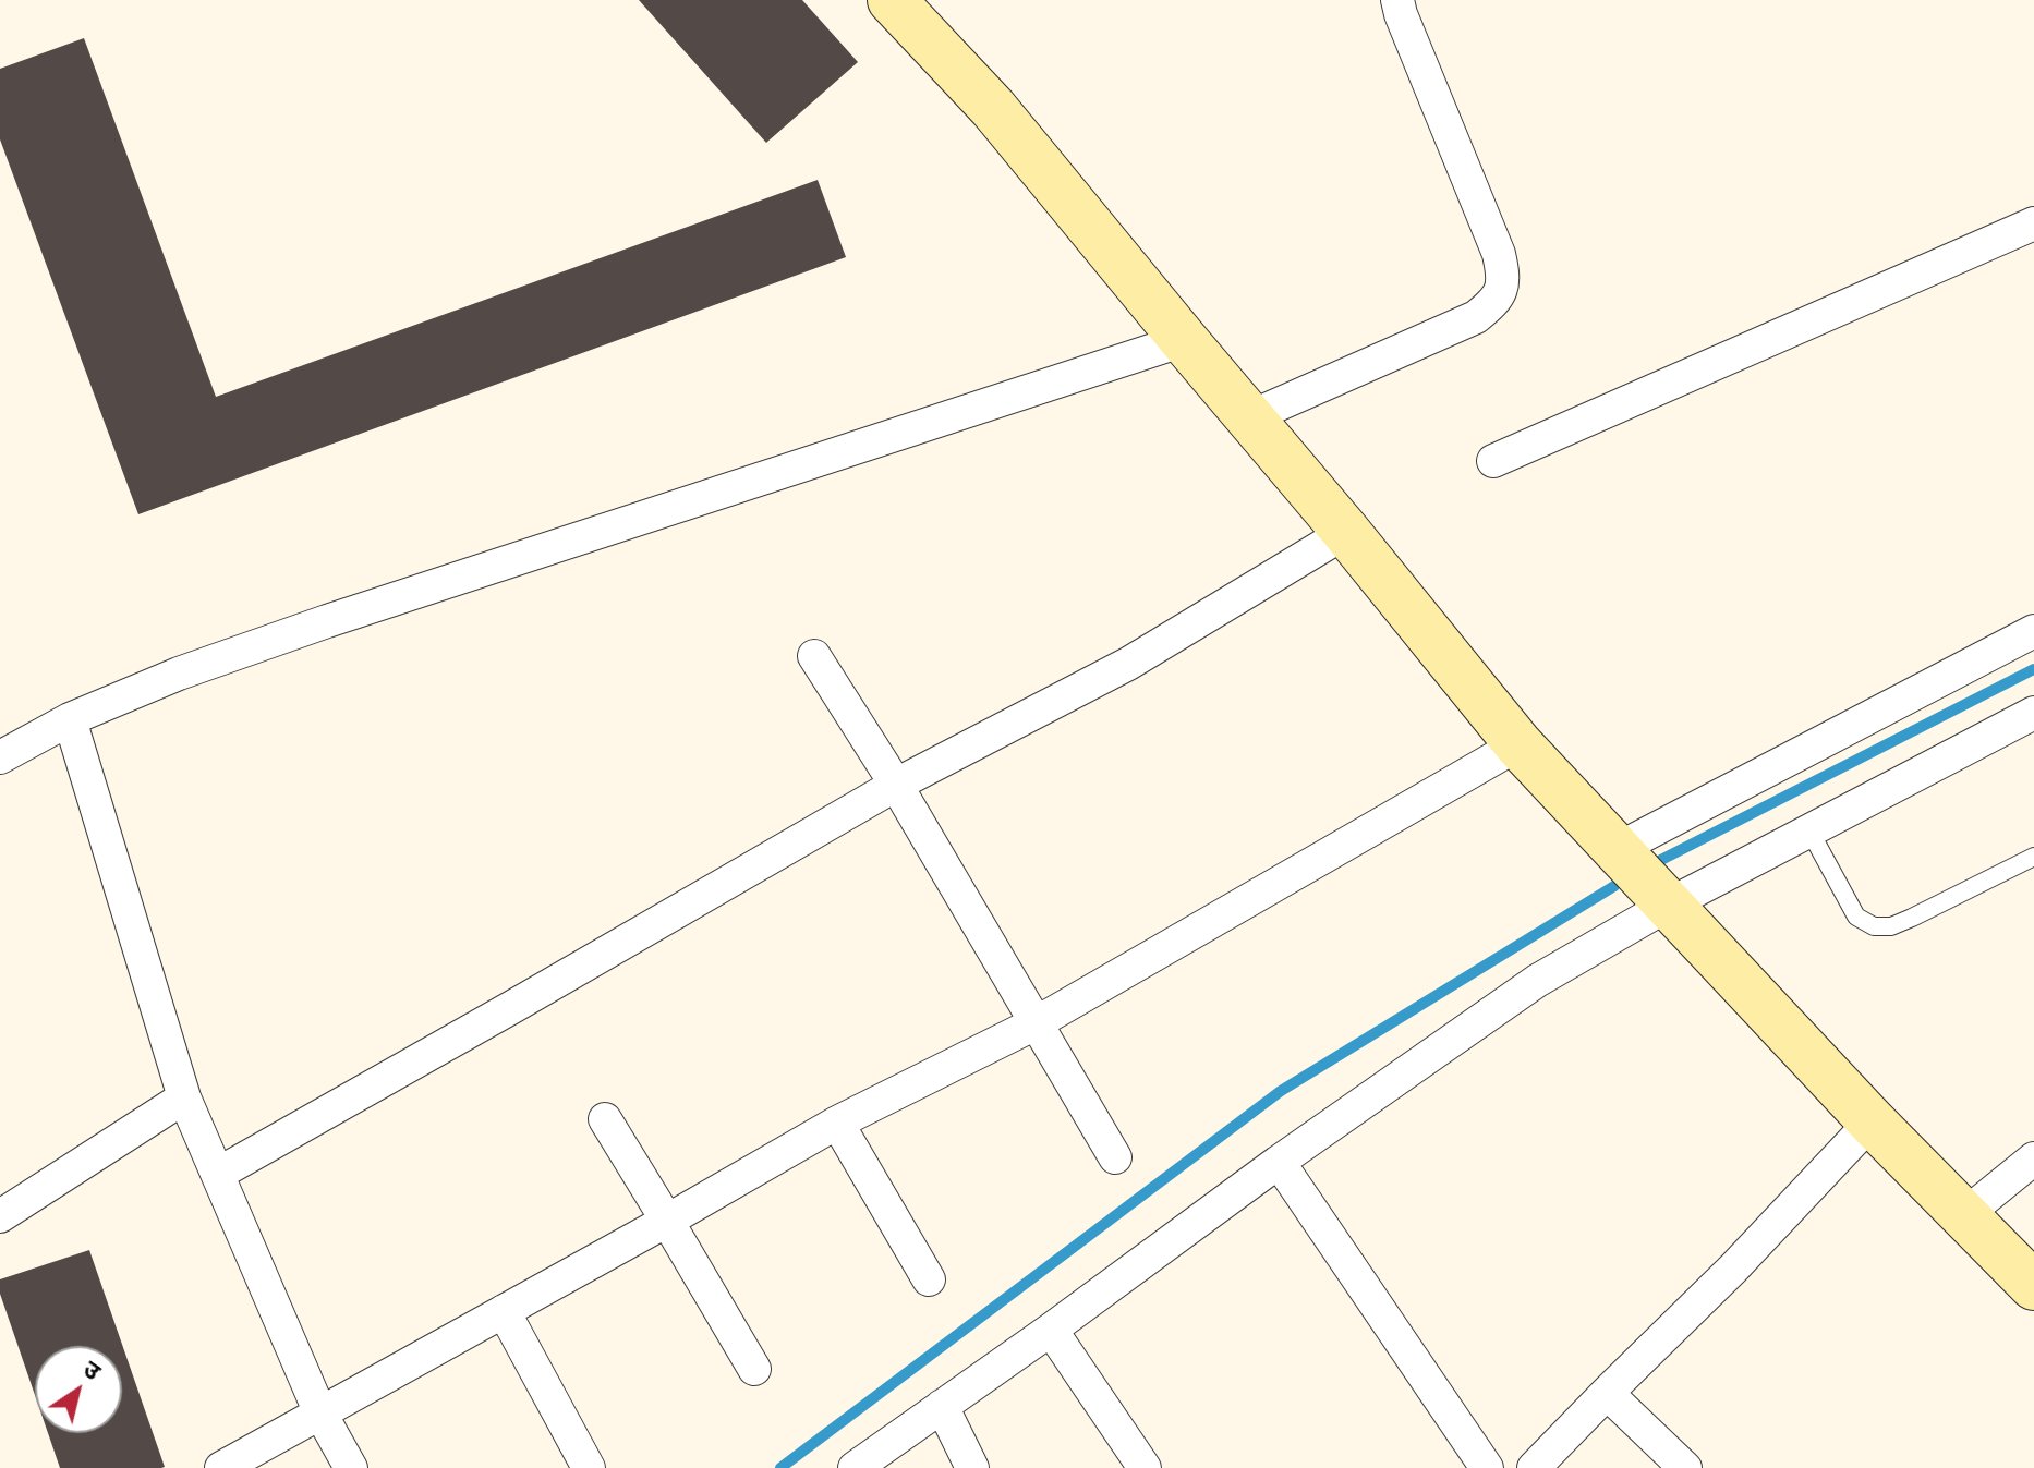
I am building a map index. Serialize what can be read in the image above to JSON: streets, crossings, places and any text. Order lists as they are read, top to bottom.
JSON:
{
  "north": "top right"
}
